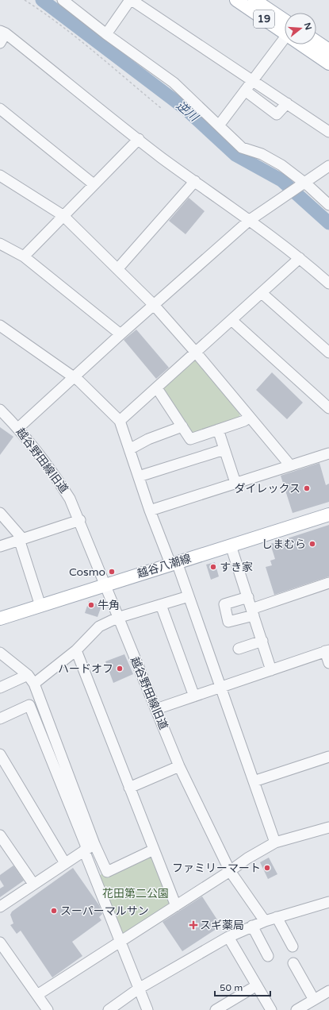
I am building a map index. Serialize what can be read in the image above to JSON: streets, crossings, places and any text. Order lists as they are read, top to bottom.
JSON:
{
  "streets": {
    "main road": ["19", "越谷八潮線"],
    "street": ["越谷野田線旧道"]
  },
  "crossings": [
    ["越谷野田線旧道", "越谷八潮線"]
  ],
  "water": ["逆川"],
  "parks": ["花田第二公園"],
  "places": {
    "other": [
      "ダイレックス",
      "しまむら",
      "すき家",
      "Cosmo",
      "牛角",
      "ハードオフ",
      "ファミリーマート",
      "スーパーマルサン"
    ],
    "health": ["スギ薬局"]
  },
  "scale_bar": "50 m",
  "north": "right"
}
